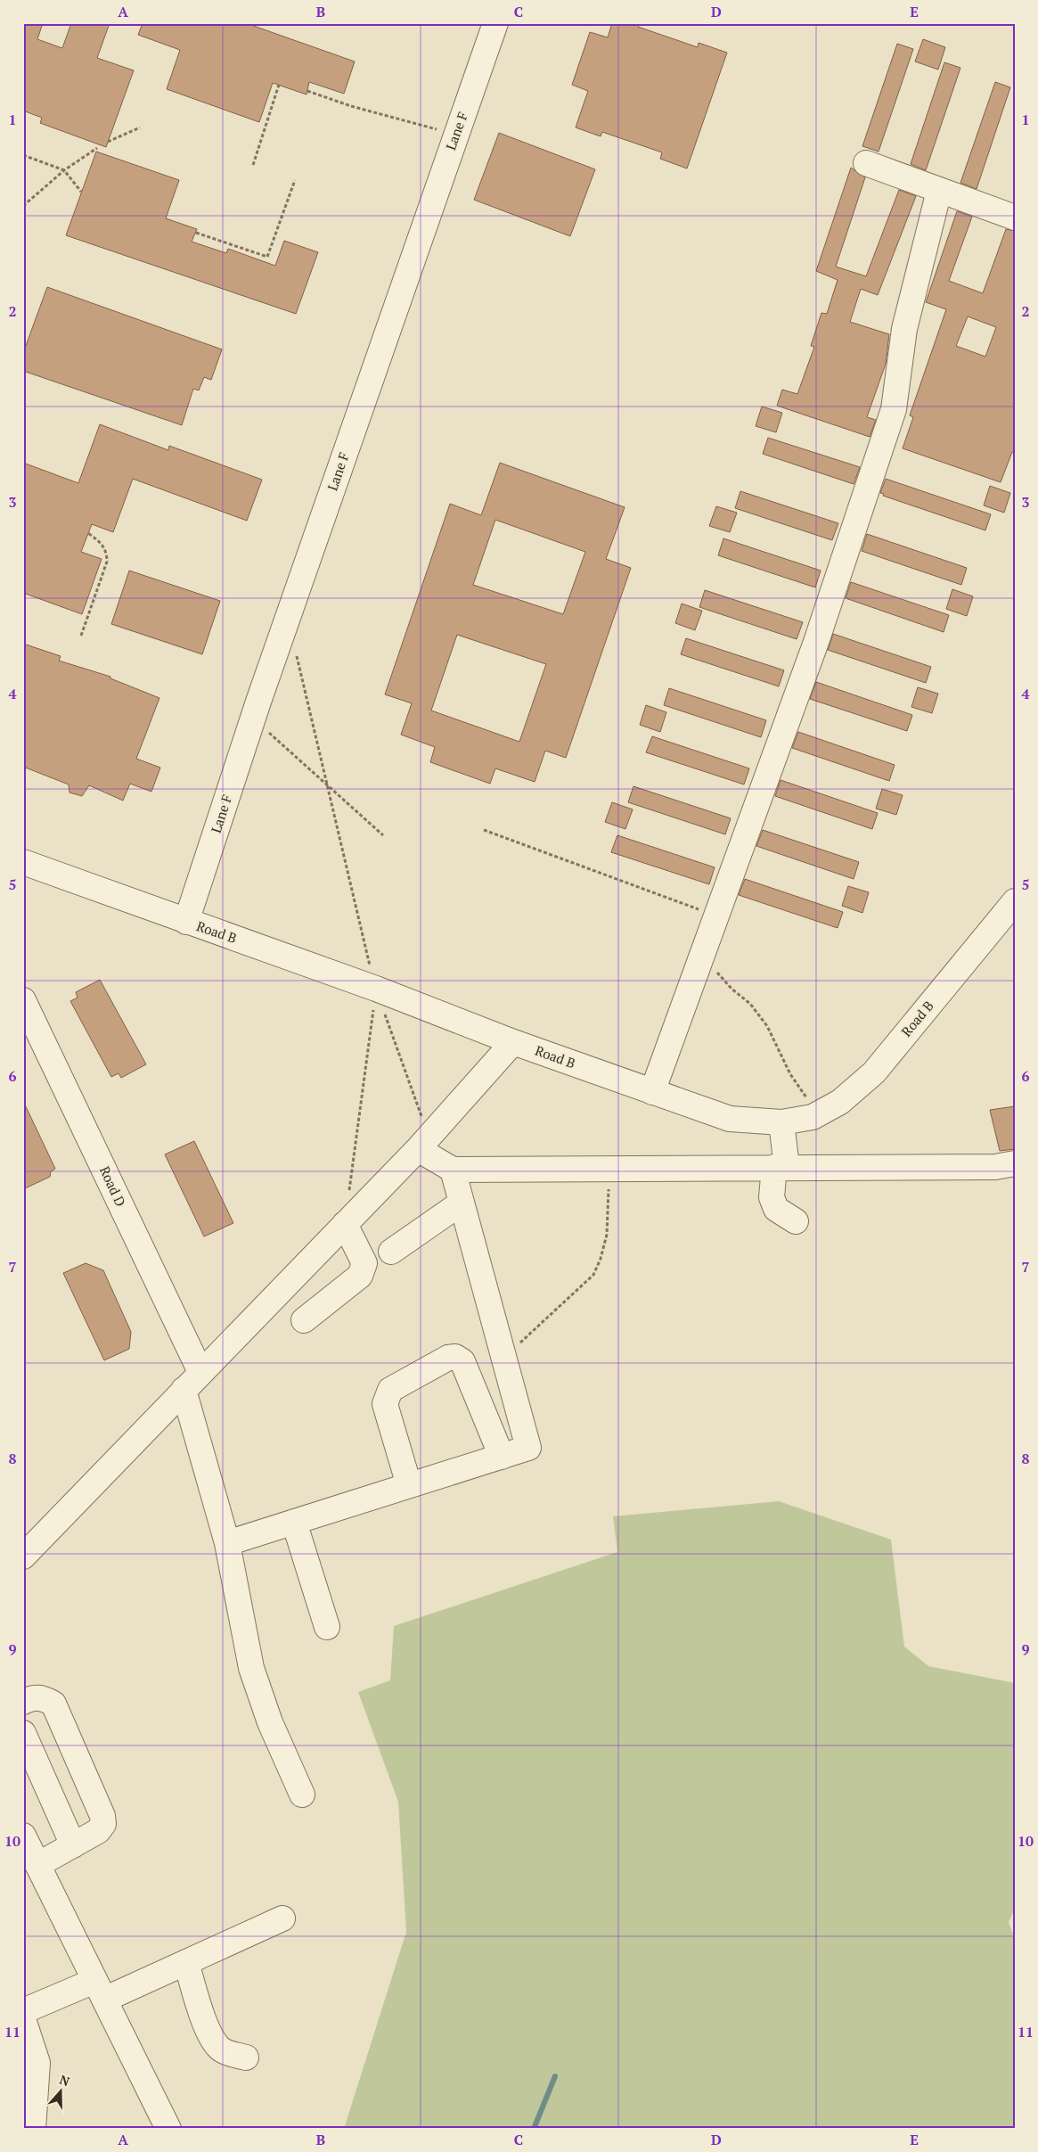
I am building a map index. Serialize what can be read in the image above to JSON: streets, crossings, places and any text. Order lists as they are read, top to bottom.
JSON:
{
  "streets": {
    "street": ["Lane F", "Road B", "Road D"]
  },
  "crossings": [
    ["Lane F", "Road B"]
  ],
  "north": "top",
  "grid": {
    "columns": [
      "A",
      "B",
      "C",
      "D",
      "E"
    ],
    "rows": [
      "1",
      "2",
      "3",
      "4",
      "5",
      "6",
      "7",
      "8",
      "9",
      "10",
      "11"
    ]
  }
}
